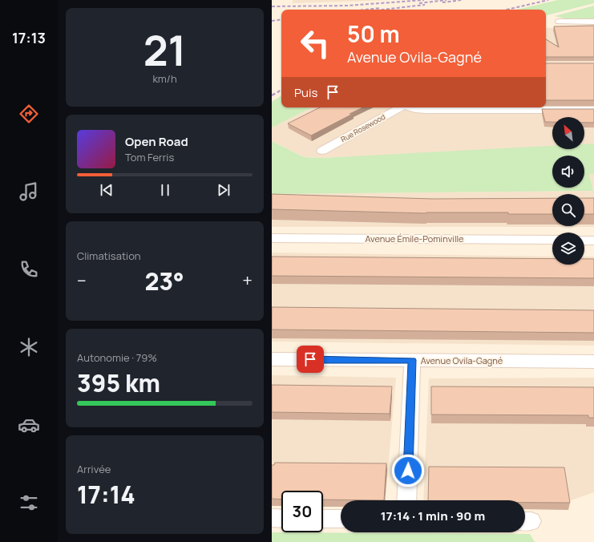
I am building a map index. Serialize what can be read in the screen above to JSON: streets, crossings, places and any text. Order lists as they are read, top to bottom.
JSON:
{
  "streets": {
    "street": ["Rue Rosewood", "Avenue Émile-Pominville", "Avenue Ovila-Gagné"]
  },
  "north": "top left",
  "page": {
    "tabs": "17:13",
    "tile": [
      ["21", "km/h"],
      "Climatisation",
      ["Autonomie · 79%", "395 km"],
      ["Arrivée", "17:14"]
    ],
    "turn": ["50 m", "Avenue Ovila-Gagné"],
    "then": "Puis",
    "song": ["Open Road", "Tom Ferris"],
    "heat": ["−", "23°", "+"],
    "limit": "30",
    "trip": "17:14 · 1 min · 90 m"
  }
}
